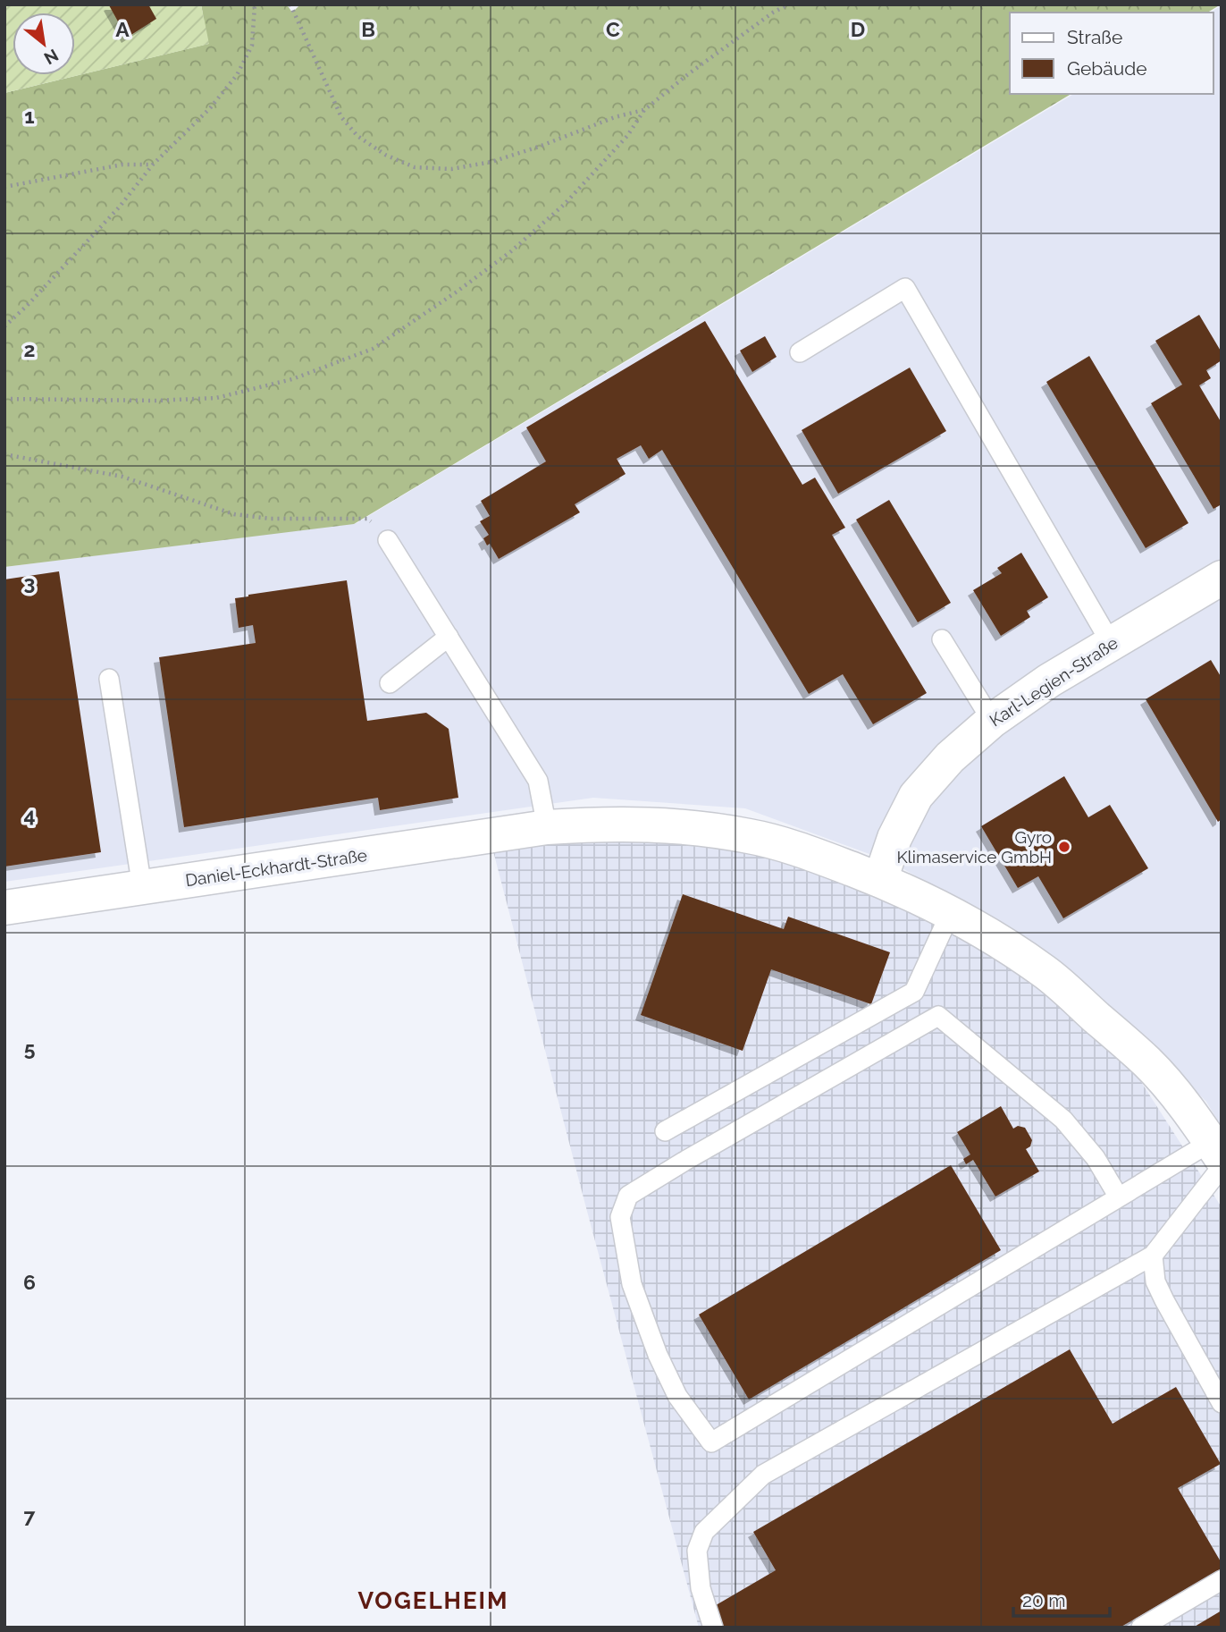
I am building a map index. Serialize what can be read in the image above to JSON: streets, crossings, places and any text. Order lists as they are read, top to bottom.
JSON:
{
  "streets": {
    "street": ["Karl-Legien-Straße", "Daniel-Eckhardt-Straße"]
  },
  "crossings": [
    ["Karl-Legien-Straße", "Daniel-Eckhardt-Straße"]
  ],
  "districts": ["VOGELHEIM"],
  "places": ["Gyro Klimaservice GmbH"],
  "legend": ["Straße", "Gebäude"],
  "scale_bar": "20 m",
  "north": "bottom right",
  "grid": {
    "columns": [
      "A",
      "B",
      "C",
      "D"
    ],
    "rows": [
      "1",
      "2",
      "3",
      "4",
      "5",
      "6",
      "7"
    ]
  }
}
